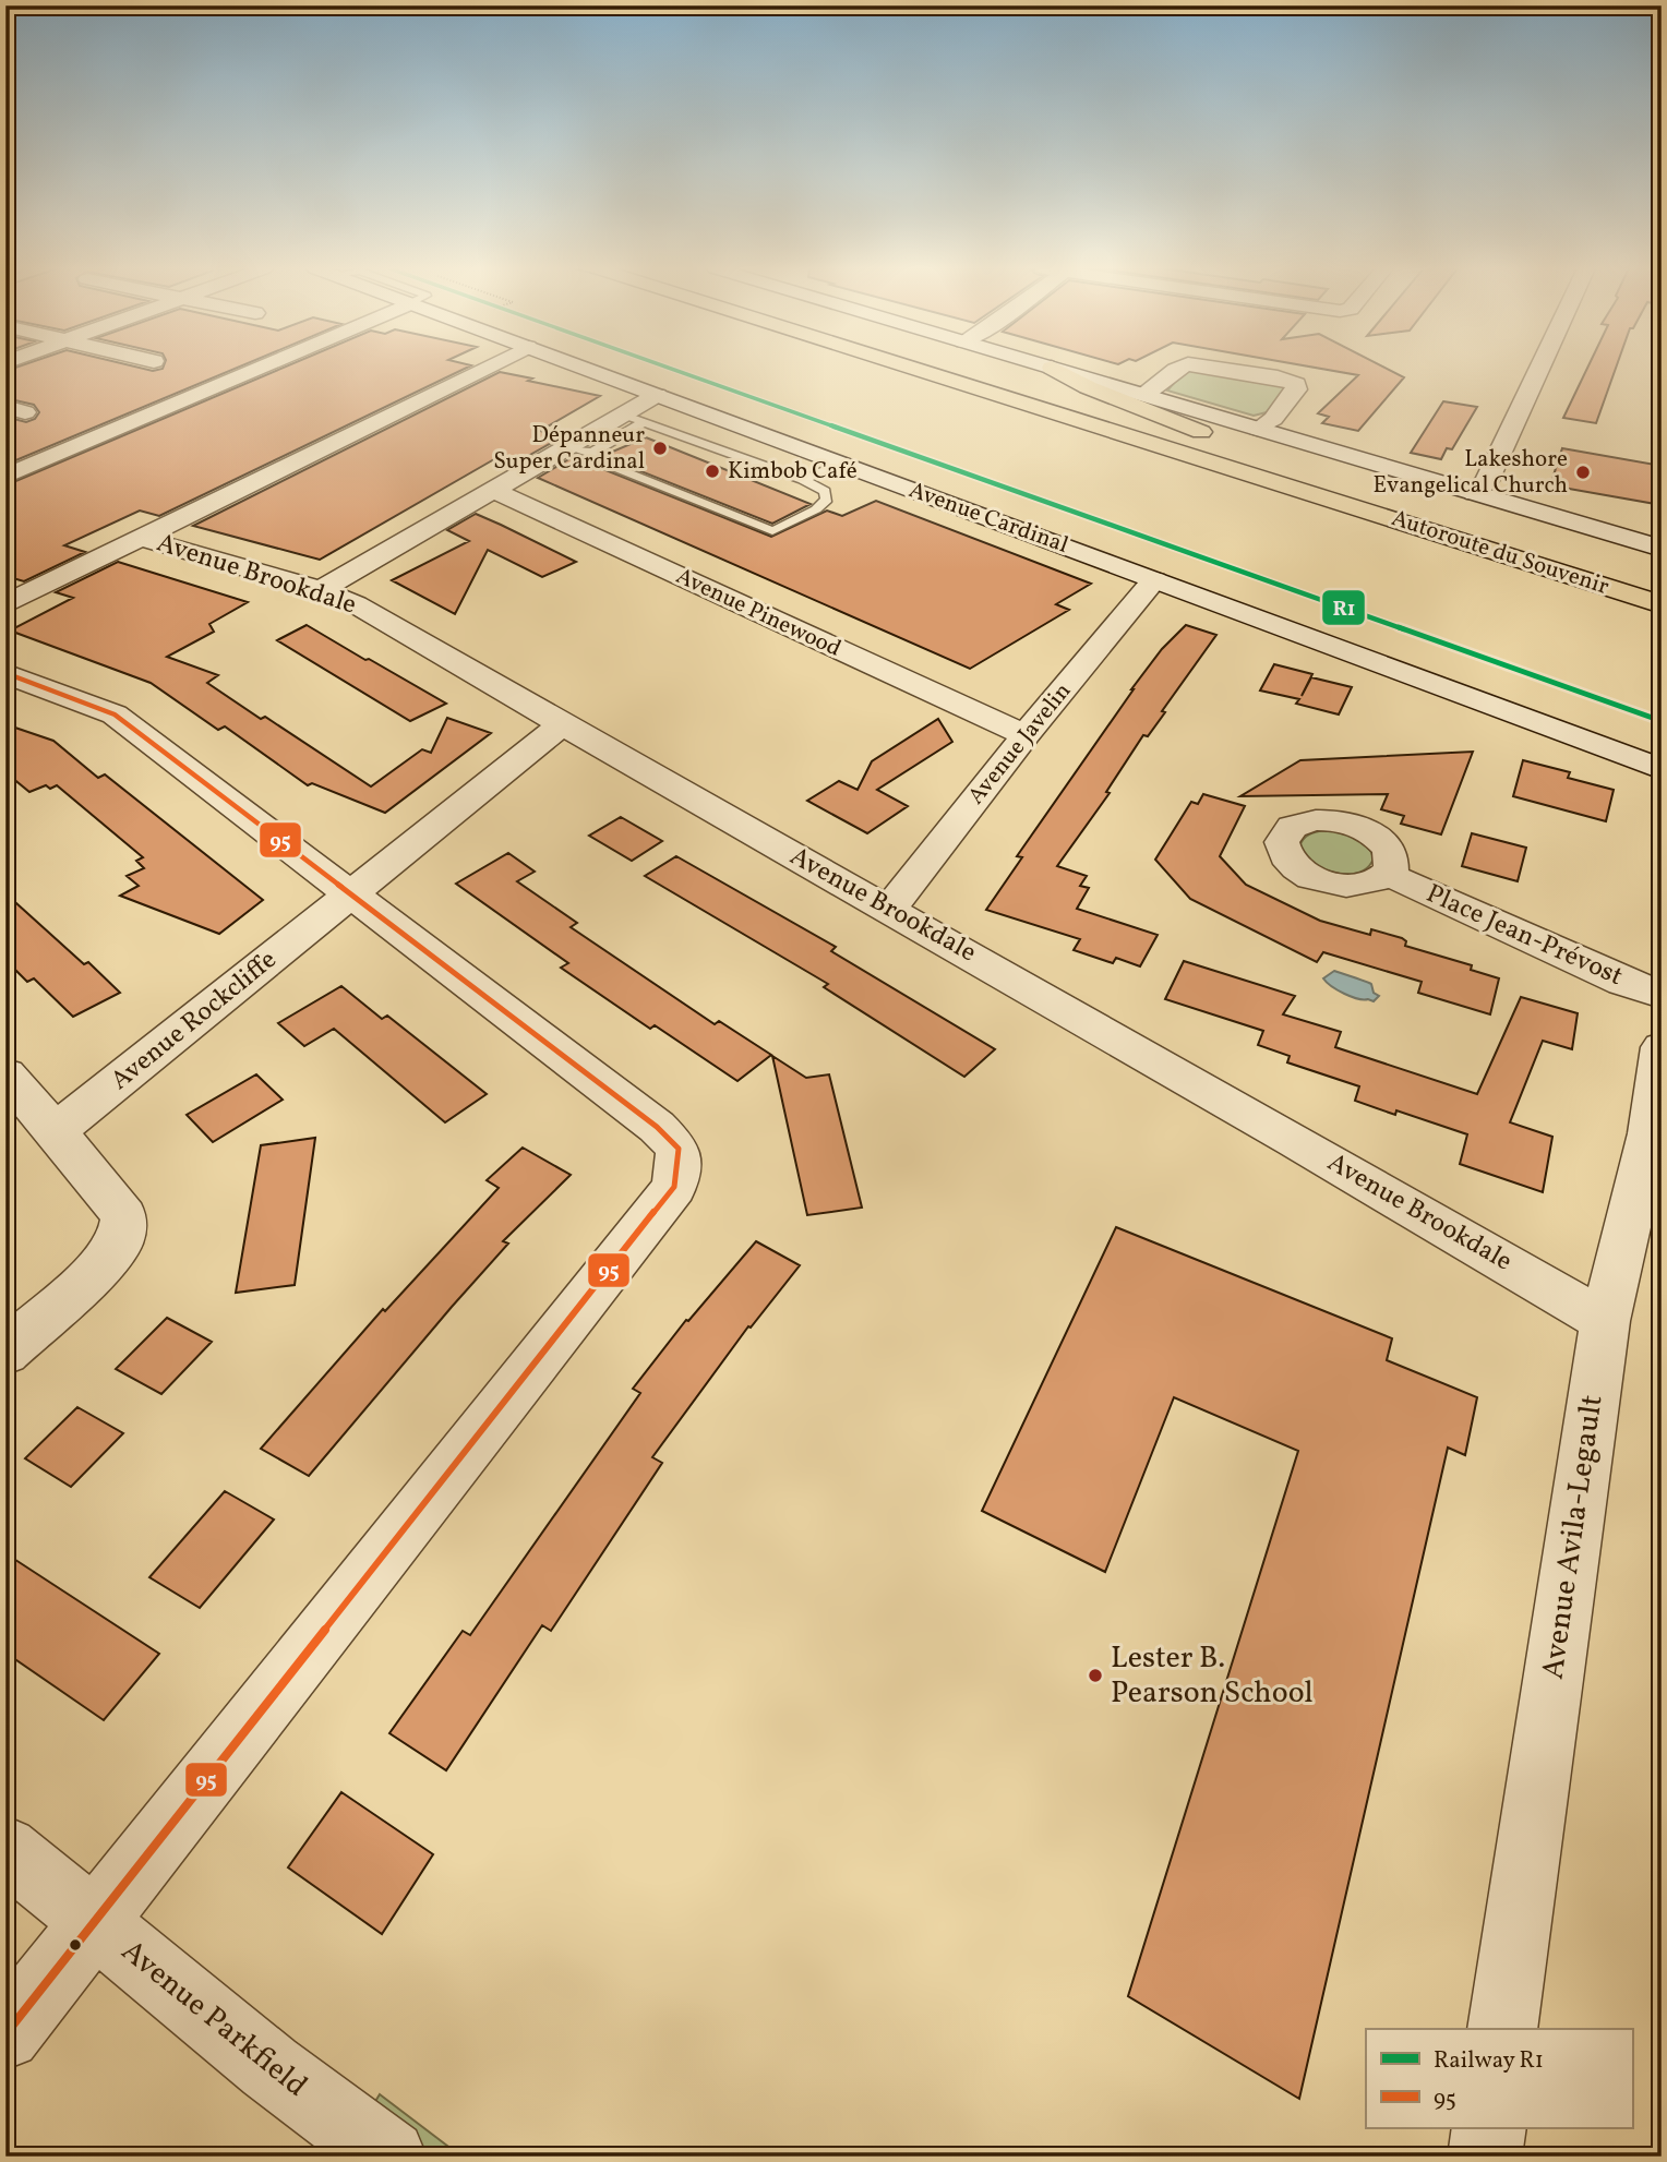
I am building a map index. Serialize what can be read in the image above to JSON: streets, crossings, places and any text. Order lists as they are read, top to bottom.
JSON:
{
  "streets": {
    "highway": ["Autoroute du Souvenir"],
    "street": [
      "Avenue Cardinal",
      "Avenue Brookdale",
      "Avenue Pinewood",
      "Avenue Javelin",
      "Place Jean-Prévost",
      "Avenue Rockcliffe",
      "Avenue Avila-Legault",
      "Avenue Parkfield"
    ]
  },
  "crossings": [
    ["Avenue Cardinal", "Avenue Javelin"],
    ["Avenue Brookdale", "Avenue Javelin"],
    ["Avenue Brookdale", "Avenue Rockcliffe"],
    ["Avenue Brookdale", "Avenue Avila-Legault"],
    ["Avenue Pinewood", "Avenue Javelin"]
  ],
  "places": [
    "Dépanneur Super Cardinal",
    "Kimbob Café",
    "Lakeshore Evangelical Church",
    "Lester B. Pearson School"
  ],
  "lines": ["rail line R1", "transit line 95"],
  "legend": ["Railway R1", "95"]
}
